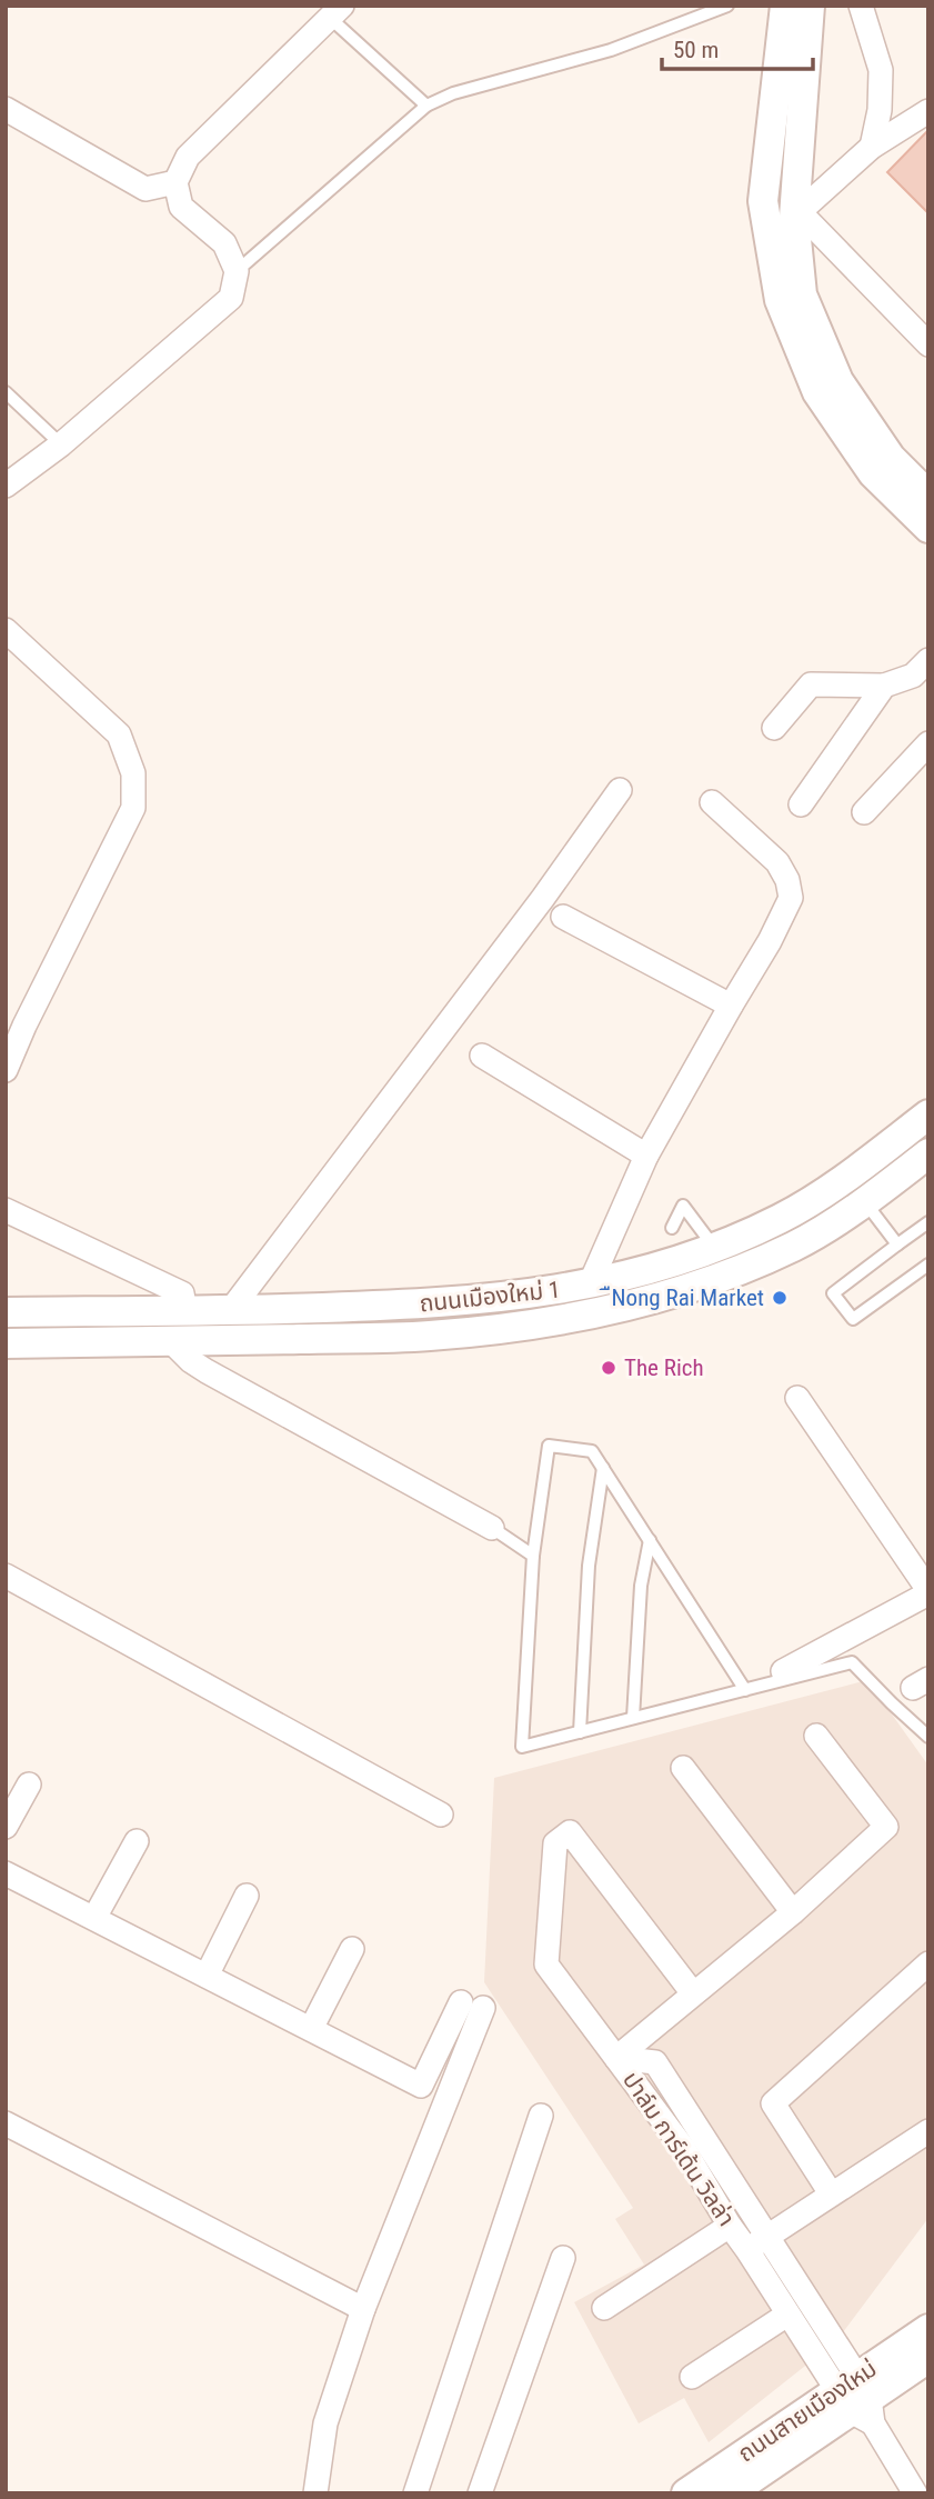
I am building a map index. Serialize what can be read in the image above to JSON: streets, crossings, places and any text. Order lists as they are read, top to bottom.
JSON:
{
  "streets": {
    "street": ["ถนนเมืองใหม่ 1", "ปาล์ม การ์เด้น วิลล่า", "ถนนสายเมืองใหม่"]
  },
  "crossings": [
    ["ปาล์ม การ์เด้น วิลล่า", "ถนนสายเมืองใหม่"]
  ],
  "places": ["ืNong Rai Market", "The Rich"],
  "scale_bar": "50 m"
}
